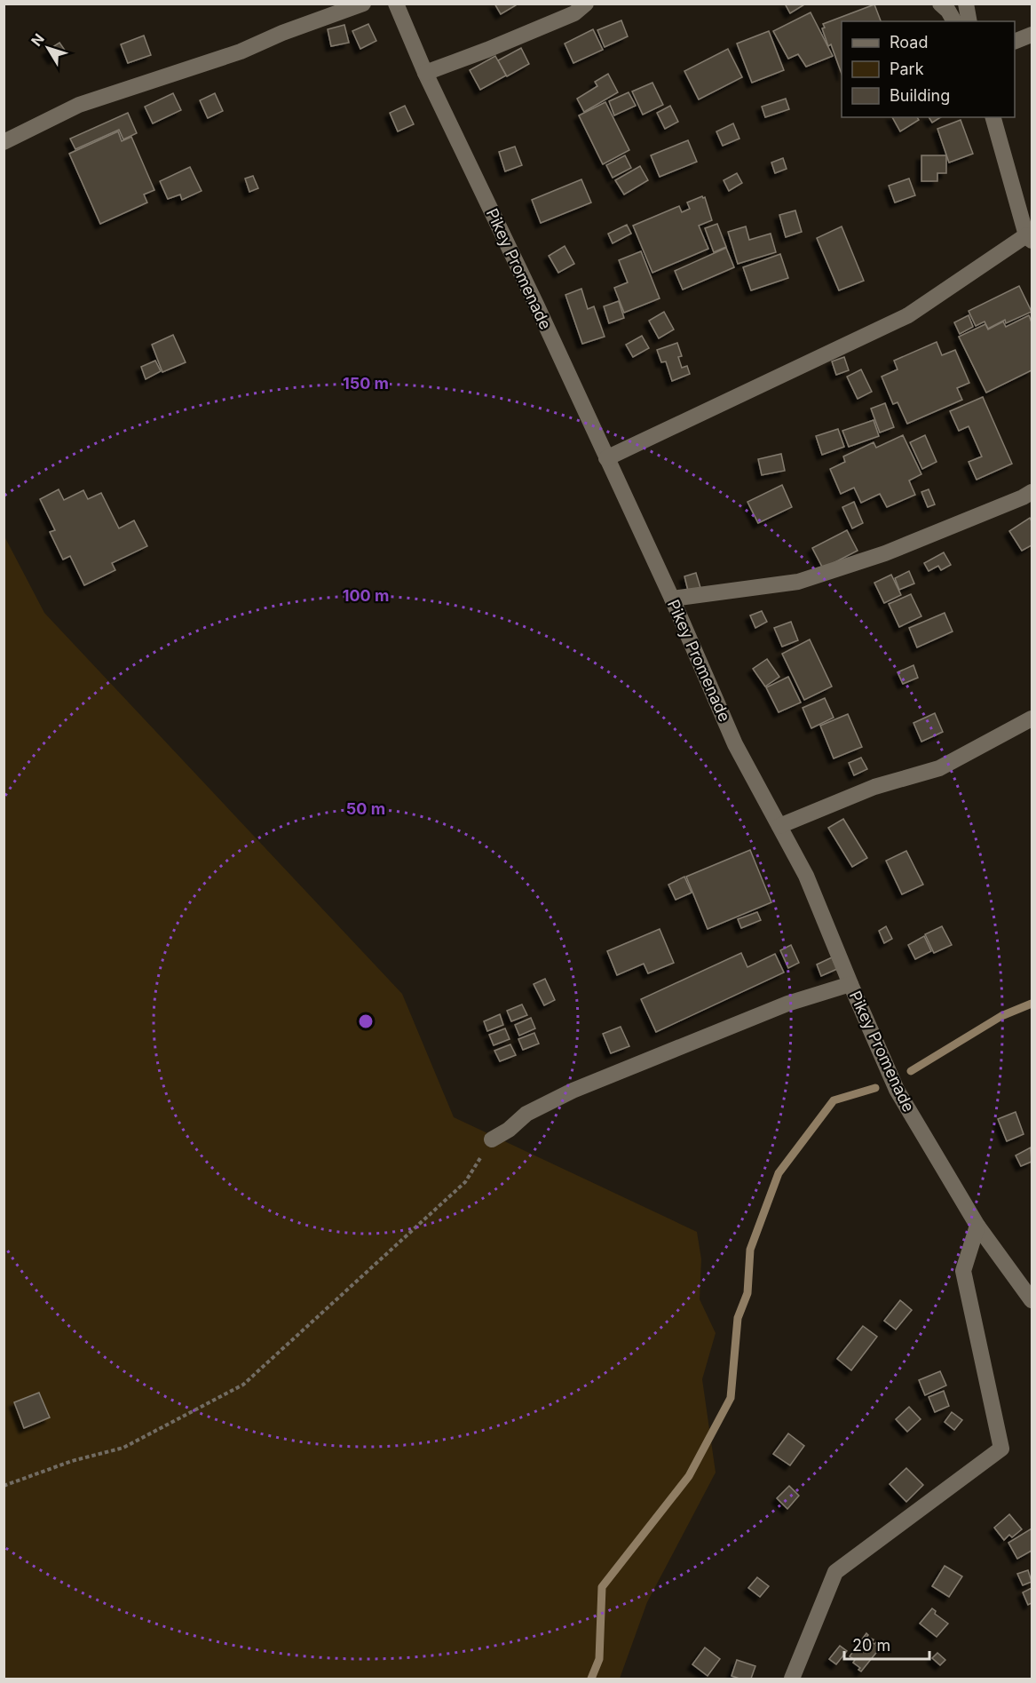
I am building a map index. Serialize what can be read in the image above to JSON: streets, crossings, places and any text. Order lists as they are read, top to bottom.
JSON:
{
  "streets": {
    "street": ["Pikey Promenade"]
  },
  "legend": ["Road", "Park", "Building"],
  "scale_bar": "20 m",
  "north": "top left",
  "rings": ["150 m", "100 m", "50 m"]
}
